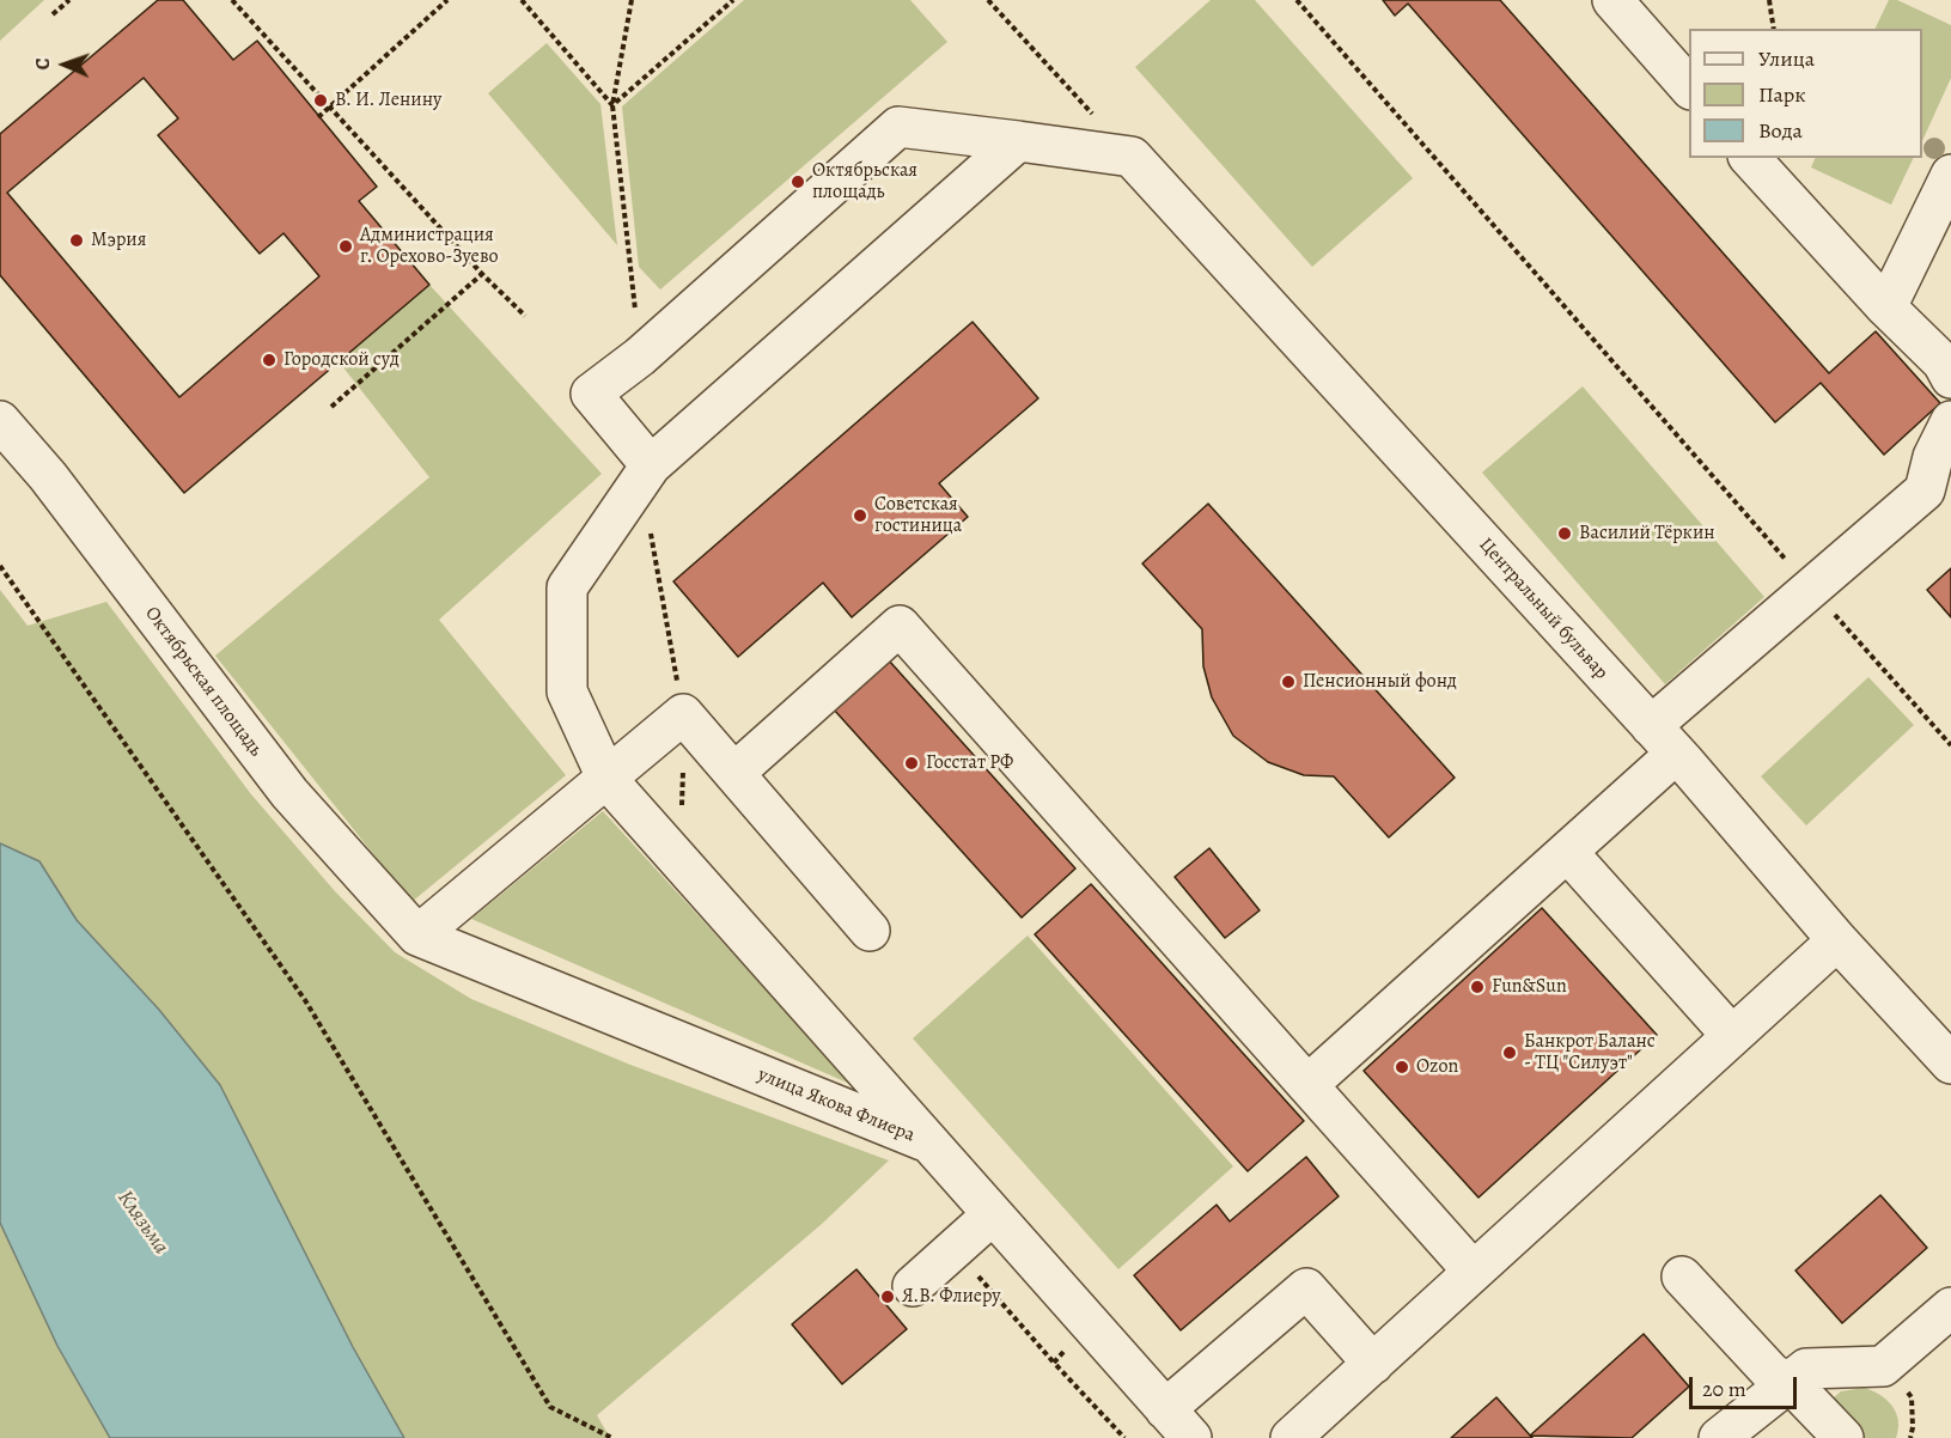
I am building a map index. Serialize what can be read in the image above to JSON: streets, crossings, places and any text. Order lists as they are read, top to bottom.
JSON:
{
  "streets": {
    "street": ["Центральный бульвар", "Октябрьская площадь", "улица Якова Флиера"]
  },
  "crossings": [
    ["Октябрьская площадь", "улица Якова Флиера"]
  ],
  "water": ["Клязьма"],
  "places": [
    "В. И. Ленину",
    "Октябрьская площадь",
    "Мэрия",
    "Администрация г. Орехово-Зуево",
    "Городской суд",
    "Советская гостиница",
    "Василий Тёркин",
    "Пенсионный фонд",
    "Госстат РФ",
    "Fun&Sun",
    "Банкрот Баланс - ТЦ \"Силуэт\"",
    "Ozon",
    "Я.В. Флиеру"
  ],
  "legend": ["Улица", "Парк", "Вода"],
  "scale_bar": "20 m",
  "north": "left"
}
